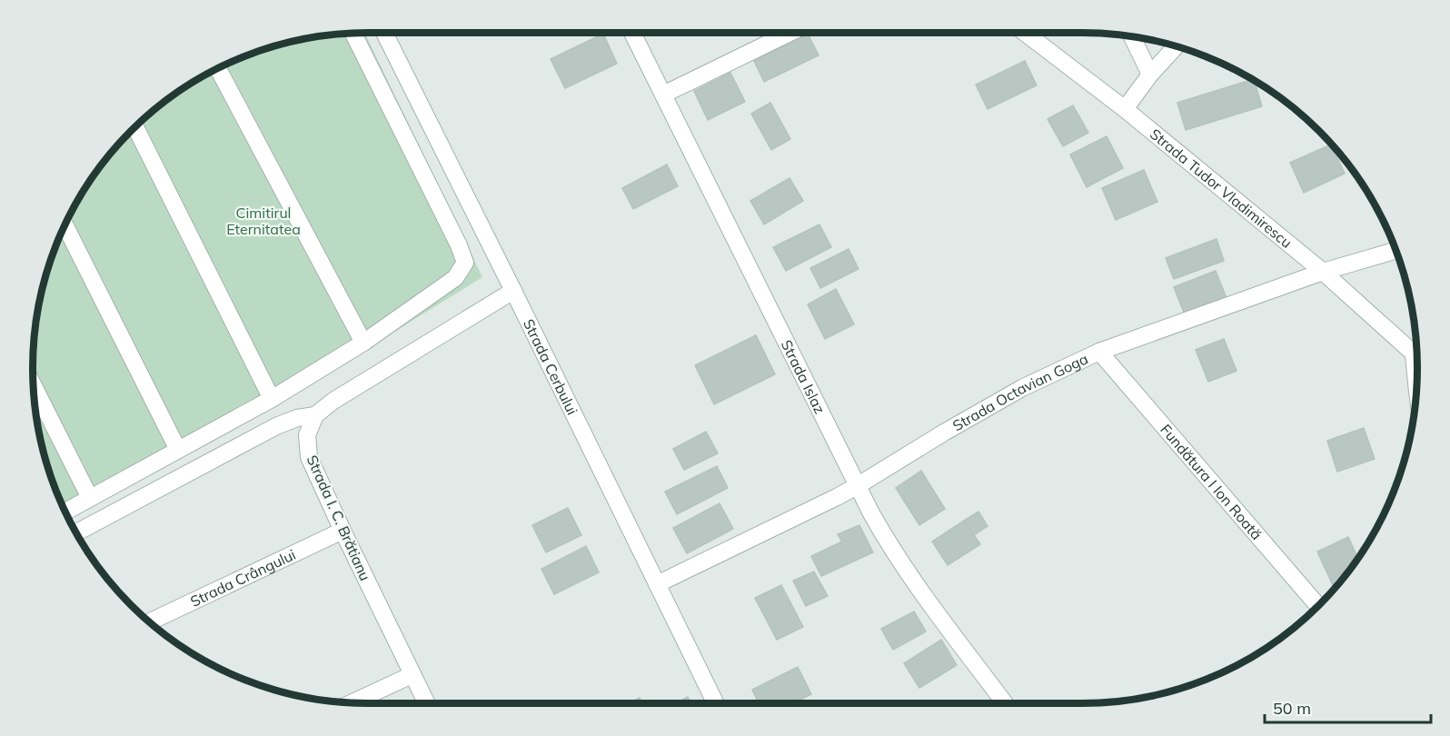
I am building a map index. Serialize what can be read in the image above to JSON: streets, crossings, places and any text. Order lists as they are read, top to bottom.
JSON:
{
  "streets": {
    "street": [
      "Strada Tudor Vladimirescu",
      "Strada Cerbului",
      "Strada Islaz",
      "Strada Octavian Goga",
      "Fundătura I Ion Roată",
      "Strada I. C. Brătianu",
      "Strada Crângului"
    ]
  },
  "crossings": [
    ["Strada Tudor Vladimirescu", "Strada Octavian Goga"],
    ["Strada Cerbului", "Strada Octavian Goga"],
    ["Strada Islaz", "Strada Octavian Goga"],
    ["Strada Octavian Goga", "Fundătura I Ion Roată"],
    ["Strada I. C. Brătianu", "Strada Crângului"]
  ],
  "parks": ["Cimitirul Eternitatea"],
  "scale_bar": "50 m"
}
